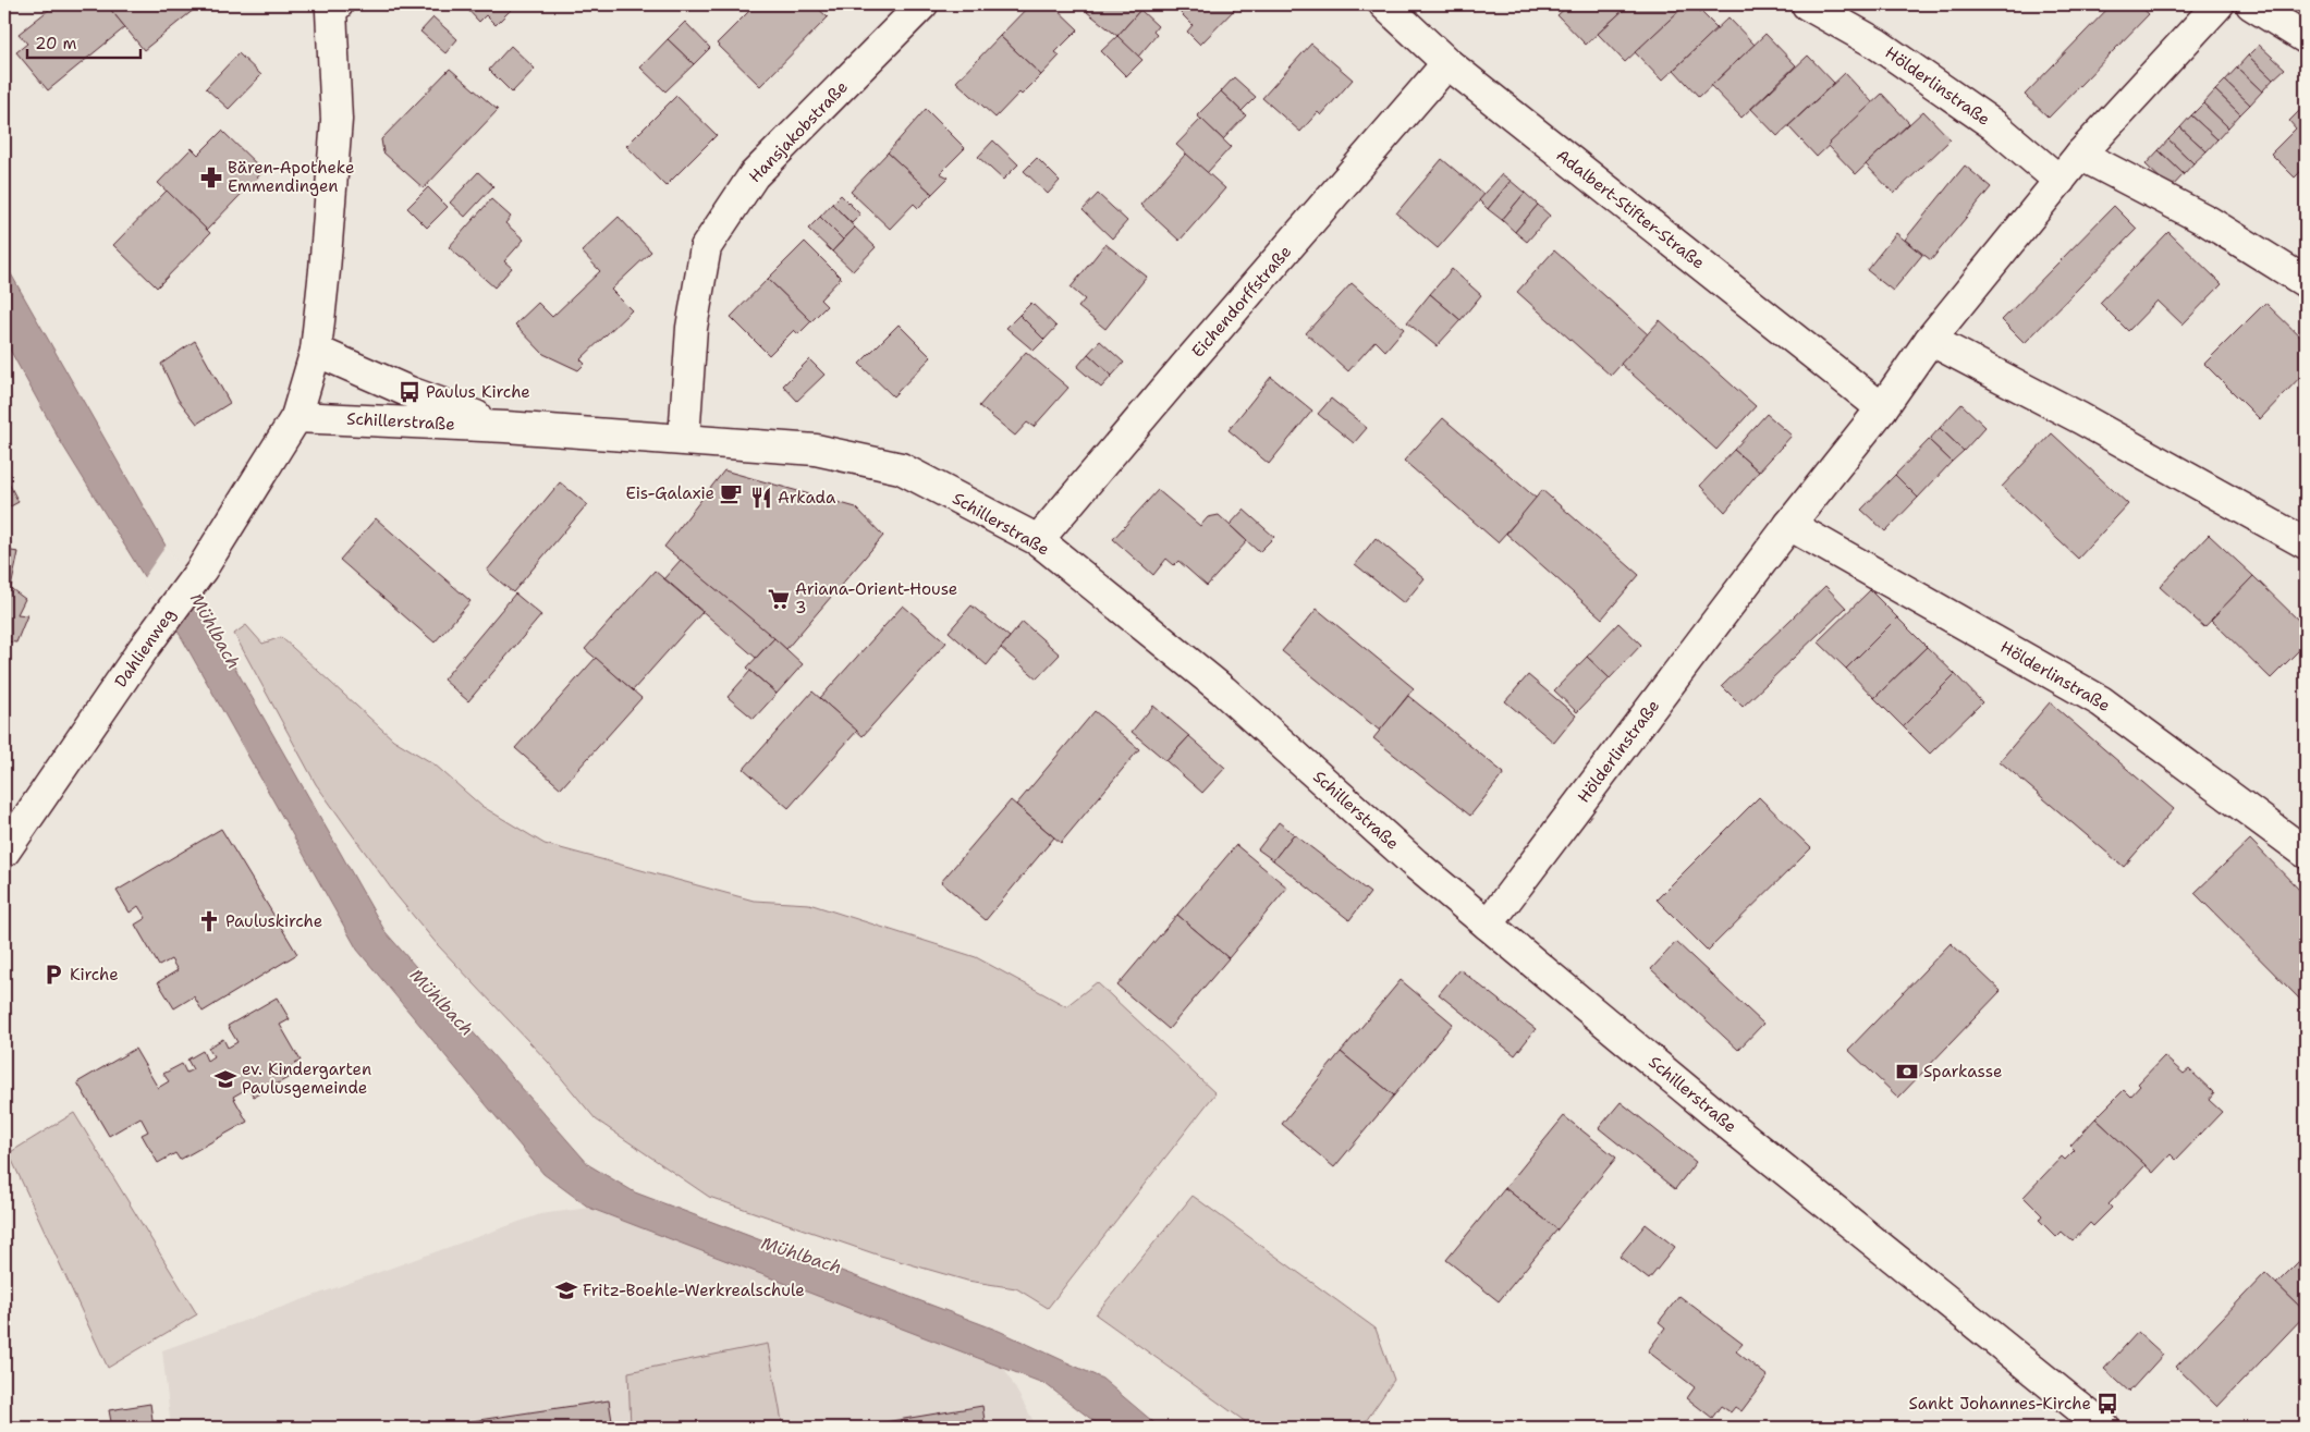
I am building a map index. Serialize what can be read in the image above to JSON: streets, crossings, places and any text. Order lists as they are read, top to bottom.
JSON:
{
  "streets": {
    "street": [
      "Hölderlinstraße",
      "Hansjakobstraße",
      "Adalbert-Stifter-Straße",
      "Eichendorffstraße",
      "Schillerstraße",
      "Dahlienweg"
    ]
  },
  "crossings": [
    ["Hölderlinstraße", "Adalbert-Stifter-Straße"],
    ["Hölderlinstraße", "Schillerstraße"],
    ["Hansjakobstraße", "Schillerstraße"],
    ["Adalbert-Stifter-Straße", "Eichendorffstraße"],
    ["Eichendorffstraße", "Schillerstraße"],
    ["Schillerstraße", "Dahlienweg"]
  ],
  "water": ["Mühlbach"],
  "places": {
    "pharmacy": ["Bären-Apotheke Emmendingen"],
    "bus stop": ["Paulus Kirche", "Sankt Johannes-Kirche"],
    "cafe": ["Eis-Galaxie"],
    "restaurant": ["Arkada"],
    "supermarket": ["Ariana-Orient-House 3"],
    "church": ["Pauluskirche"],
    "parking": ["Kirche"],
    "bank": ["Sparkasse"],
    "school or university": ["ev. Kindergarten Paulusgemeinde", "Fritz-Boehle-Werkrealschule"]
  },
  "scale_bar": "20 m"
}
